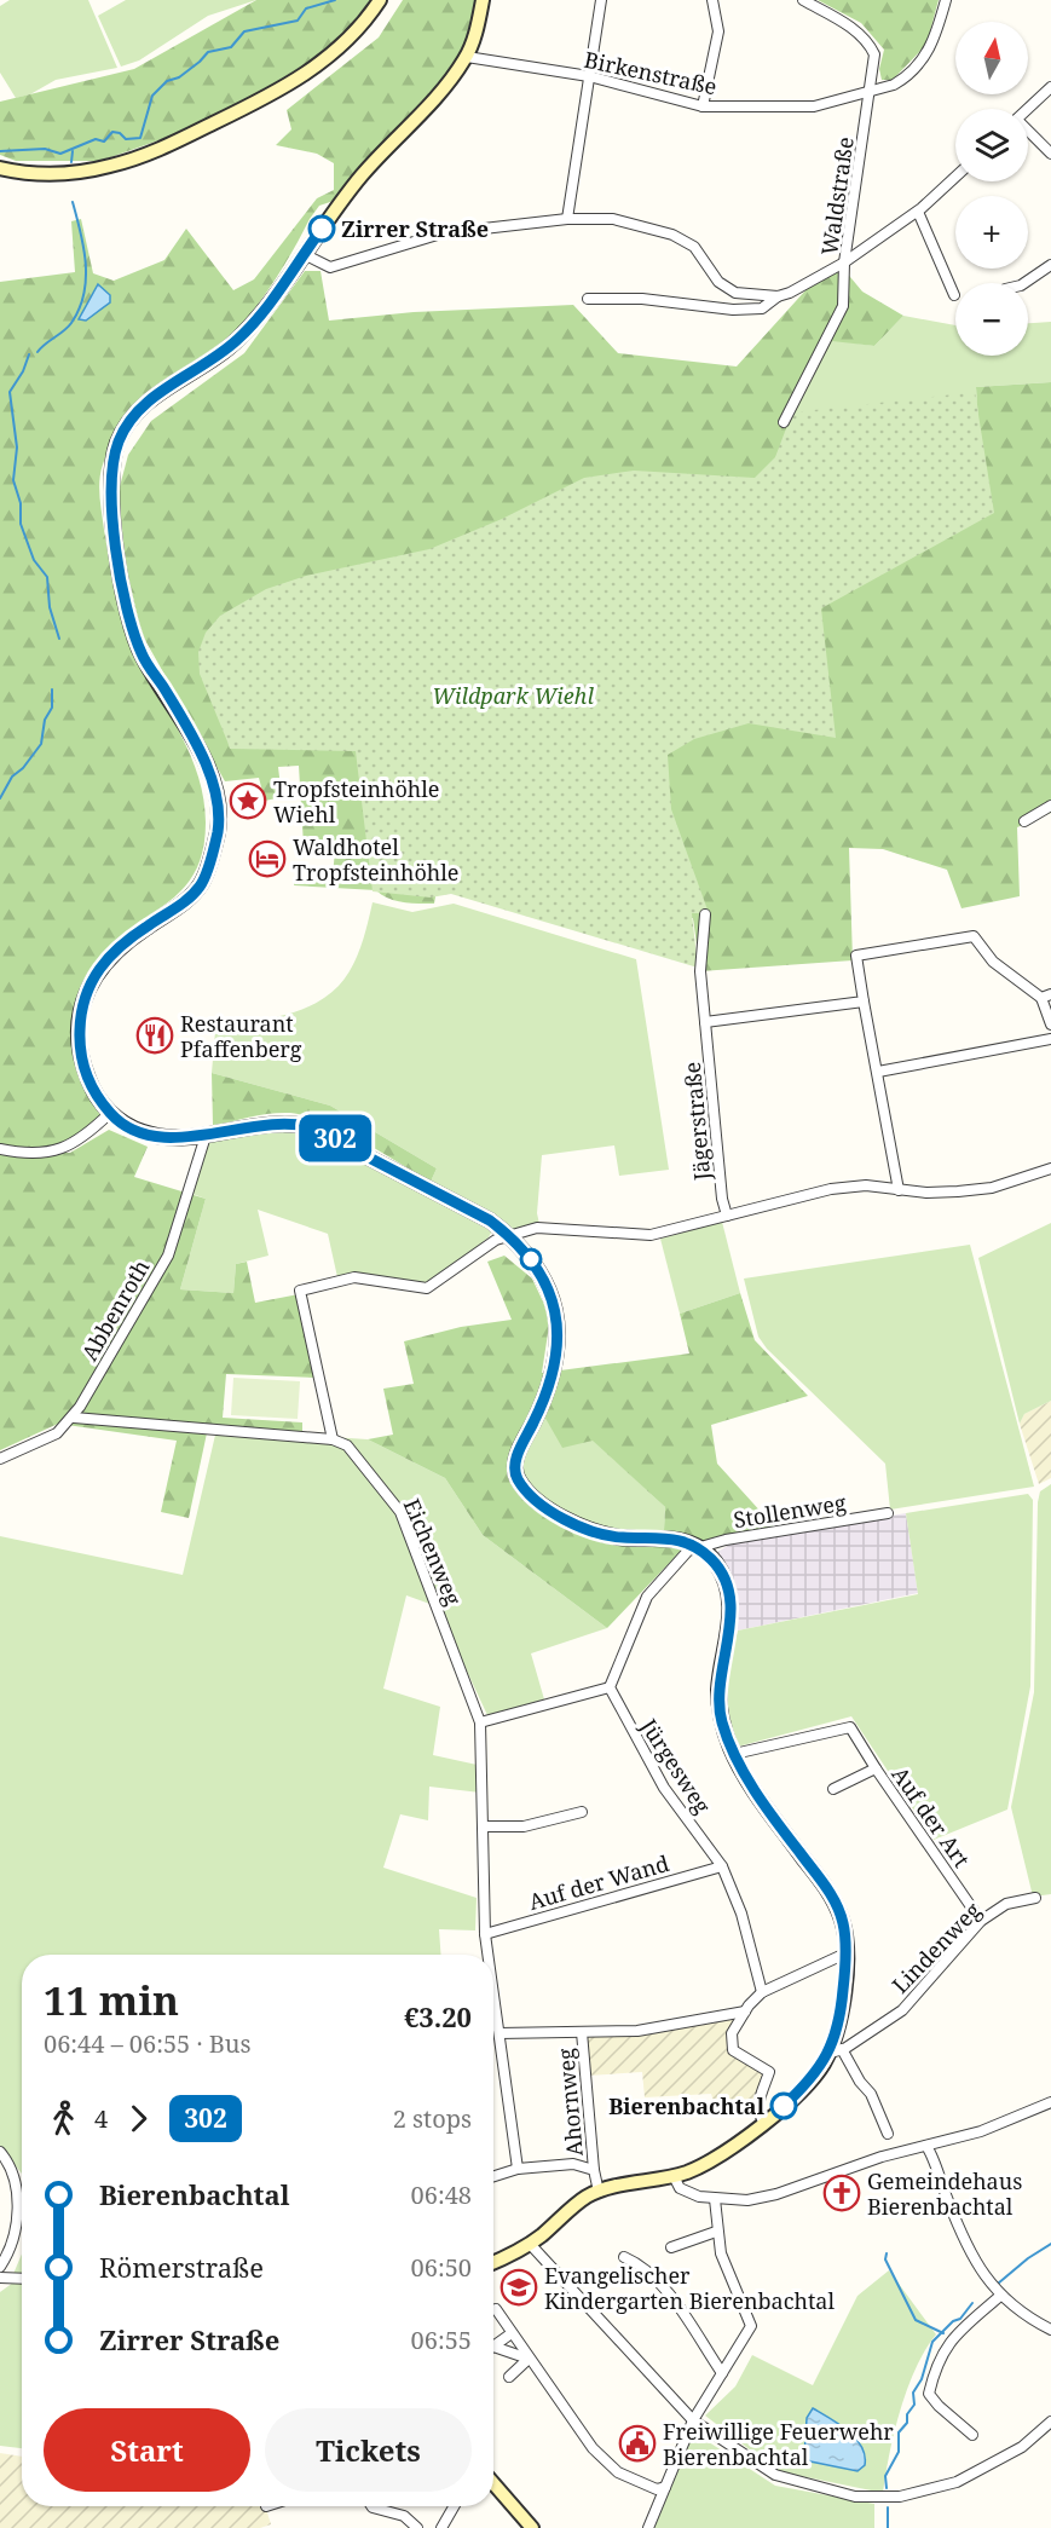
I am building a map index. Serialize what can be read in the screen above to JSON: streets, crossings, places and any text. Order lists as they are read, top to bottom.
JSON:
{
  "streets": {
    "street": [
      "Birkenstraße",
      "Waldstraße",
      "Jägerstraße",
      "Abbenroth",
      "Stollenweg",
      "Eichenweg",
      "Jürgesweg",
      "Auf der Art",
      "Auf der Wand",
      "Lindenweg",
      "Ahornweg"
    ]
  },
  "crossings": [
    ["Birkenstraße", "Waldstraße"],
    ["Eichenweg", "Auf der Wand"],
    ["Jürgesweg", "Auf der Wand"],
    ["Auf der Art", "Lindenweg"]
  ],
  "parks": ["Wildpark Wiehl"],
  "places": {
    "other": ["Zirrer Straße", "Bierenbachtal"],
    "place": ["Tropfsteinhöhle Wiehl"],
    "hotel": ["Waldhotel Tropfsteinhöhle"],
    "restaurant": ["Restaurant Pfaffenberg"],
    "church": ["Gemeindehaus Bierenbachtal"],
    "school or university": ["Evangelischer Kindergarten Bierenbachtal"],
    "public building": ["Freiwillige Feuerwehr Bierenbachtal"]
  },
  "lines": ["bus line 302"],
  "north": "top",
  "page": {
    "on_map": "302",
    "map_buttons": ["+", "−"],
    "heading": ["11 min", "06:44 – 06:55 · Bus", "€3.20"],
    "legs": ["4", "302", "2 stops"],
    "list": [
      {
        "name": "Bierenbachtal",
        "value": "06:48"
      },
      {
        "name": "Römerstraße",
        "value": "06:50"
      },
      {
        "name": "Zirrer Straße",
        "value": "06:55"
      }
    ],
    "buttons": ["Start", "Tickets"]
  }
}
